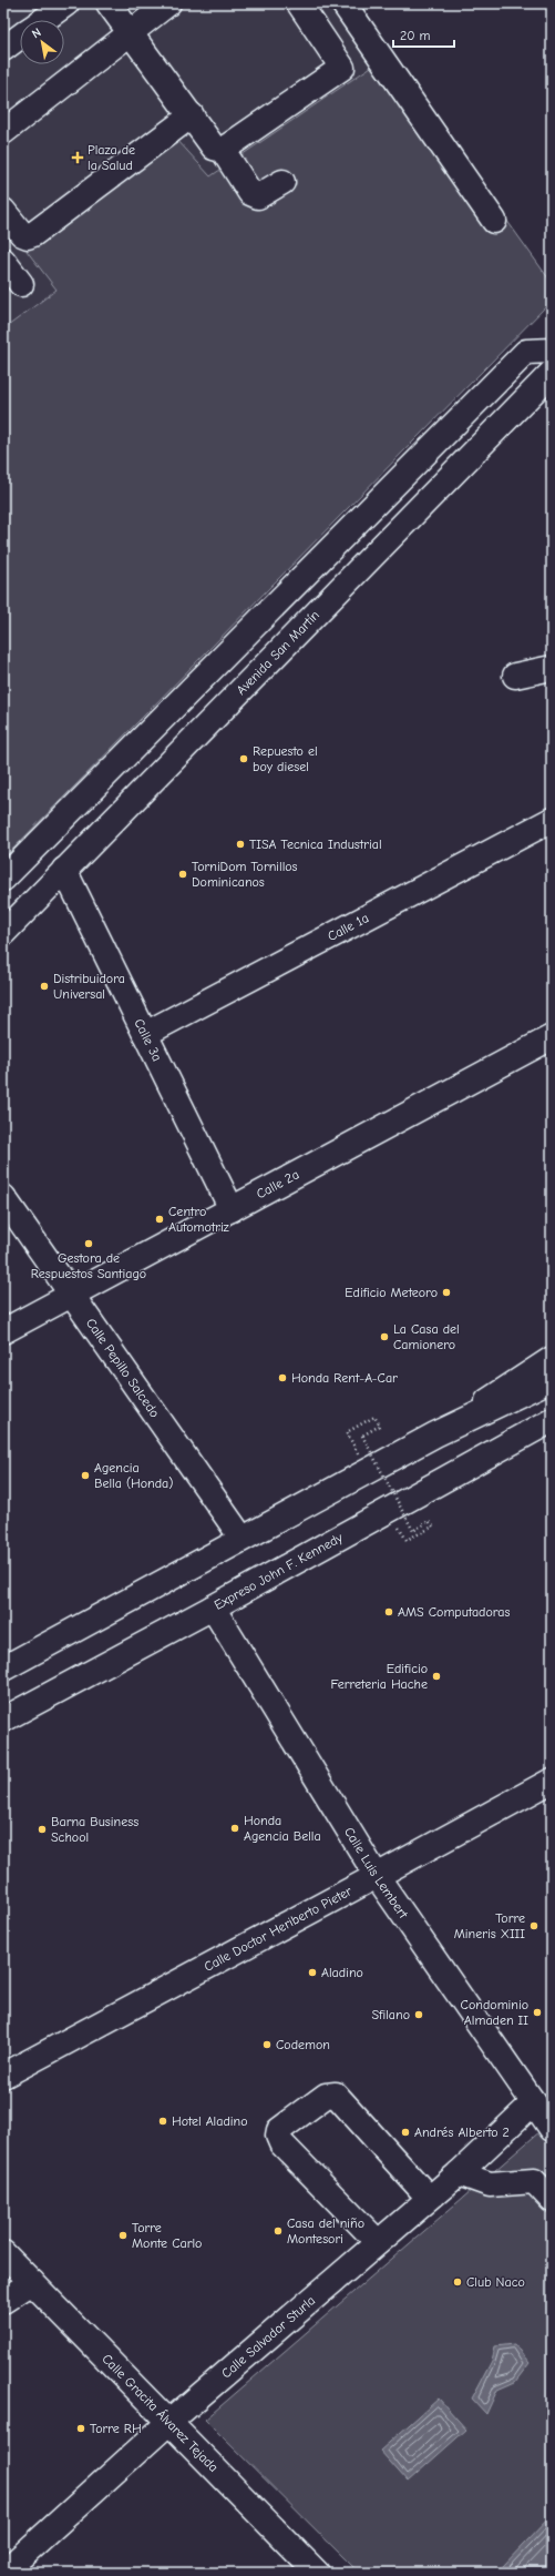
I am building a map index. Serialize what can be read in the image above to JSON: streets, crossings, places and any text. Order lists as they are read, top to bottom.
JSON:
{
  "streets": {
    "main road": [
      "Avenida San Martín",
      "Calle 1a",
      "Calle 3a",
      "Calle 2a",
      "Calle Pepillo Salcedo",
      "Expreso John F. Kennedy",
      "Calle Luis Lembert",
      "Calle Doctor Heriberto Pieter",
      "Calle Salvador Sturla",
      "Calle Gracita Álvarez Tejada"
    ]
  },
  "crossings": [
    ["Avenida San Martín", "Calle 3a"],
    ["Calle 1a", "Calle 3a"],
    ["Calle 3a", "Calle 2a"],
    ["Calle 2a", "Calle Pepillo Salcedo"],
    ["Expreso John F. Kennedy", "Calle Luis Lembert"],
    ["Calle Luis Lembert", "Calle Doctor Heriberto Pieter"],
    ["Calle Luis Lembert", "Calle Salvador Sturla"],
    ["Calle Salvador Sturla", "Calle Gracita Álvarez Tejada"]
  ],
  "places": {
    "health": ["Plaza de la Salud"],
    "other": [
      "Repuesto el boy diesel",
      "TISA Tecnica Industrial",
      "TorniDom Tornillos Dominicanos",
      "Distribuidora Universal",
      "Centro Automotriz",
      "Gestora de Respuestos Santiago",
      "Edificio Meteoro",
      "La Casa del Camionero",
      "Honda Rent-A-Car",
      "Agencia Bella (Honda)",
      "AMS Computadoras",
      "Edificio Ferreteria Hache",
      "Honda Agencia Bella",
      "Barna Business School",
      "Torre Mineris XIII",
      "Aladino",
      "Condominio Almaden II",
      "Sfilano",
      "Codemon",
      "Hotel Aladino",
      "Andrés Alberto 2",
      "Casa del niño Montesori",
      "Torre Monte Carlo",
      "Club Naco",
      "Torre RH"
    ]
  },
  "scale_bar": "20 m",
  "north": "top left"
}
